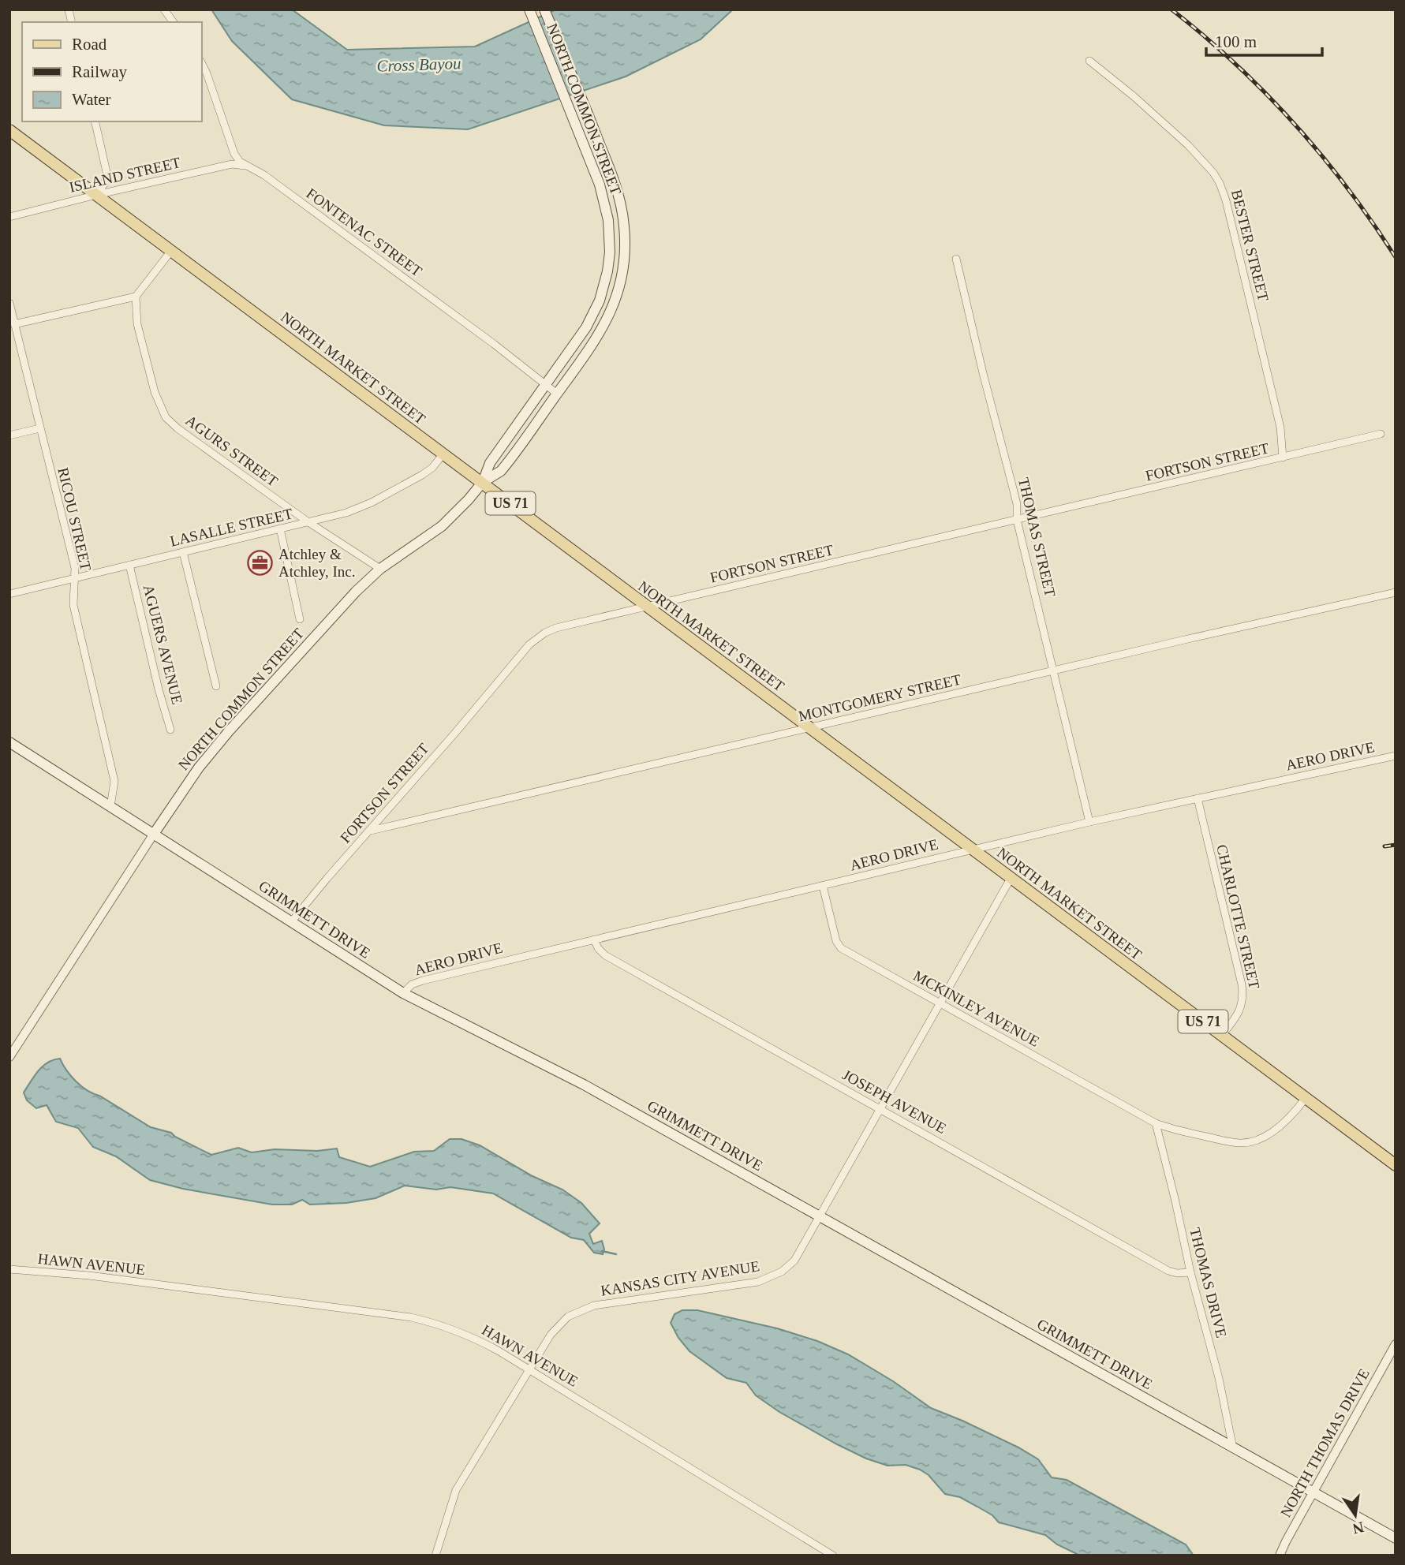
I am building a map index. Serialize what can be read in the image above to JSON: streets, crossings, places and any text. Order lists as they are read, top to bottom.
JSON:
{
  "streets": {
    "main road": [
      "NORTH COMMON STREET",
      "NORTH MARKET STREET",
      "US 71",
      "GRIMMETT DRIVE"
    ],
    "street": [
      "ISLAND STREET",
      "FONTENAC STREET",
      "BESTER STREET",
      "AGURS STREET",
      "FORTSON STREET",
      "RICOU STREET",
      "LASALLE STREET",
      "THOMAS STREET",
      "AGUERS AVENUE",
      "MONTGOMERY STREET",
      "AERO DRIVE",
      "CHARLOTTE STREET",
      "MCKINLEY AVENUE",
      "JOSEPH AVENUE",
      "HAWN AVENUE",
      "KANSAS CITY AVENUE",
      "THOMAS DRIVE",
      "NORTH THOMAS DRIVE"
    ]
  },
  "crossings": [
    ["NORTH COMMON STREET", "FONTENAC STREET"],
    ["NORTH COMMON STREET", "NORTH MARKET STREET"],
    ["NORTH COMMON STREET", "AGURS STREET"],
    ["NORTH COMMON STREET", "GRIMMETT DRIVE"],
    ["ISLAND STREET", "FONTENAC STREET"],
    ["ISLAND STREET", "NORTH MARKET STREET"],
    ["BESTER STREET", "FORTSON STREET"],
    ["NORTH MARKET STREET", "FORTSON STREET"],
    ["NORTH MARKET STREET", "LASALLE STREET"],
    ["NORTH MARKET STREET", "MONTGOMERY STREET"],
    ["NORTH MARKET STREET", "AERO DRIVE"],
    ["NORTH MARKET STREET", "CHARLOTTE STREET"],
    ["NORTH MARKET STREET", "MCKINLEY AVENUE"],
    ["NORTH MARKET STREET", "KANSAS CITY AVENUE"],
    ["AGURS STREET", "LASALLE STREET"],
    ["FORTSON STREET", "THOMAS STREET"],
    ["FORTSON STREET", "MONTGOMERY STREET"],
    ["FORTSON STREET", "GRIMMETT DRIVE"],
    ["RICOU STREET", "LASALLE STREET"],
    ["RICOU STREET", "GRIMMETT DRIVE"],
    ["LASALLE STREET", "AGUERS AVENUE"],
    ["THOMAS STREET", "MONTGOMERY STREET"],
    ["THOMAS STREET", "AERO DRIVE"],
    ["AERO DRIVE", "CHARLOTTE STREET"],
    ["AERO DRIVE", "GRIMMETT DRIVE"],
    ["AERO DRIVE", "MCKINLEY AVENUE"],
    ["AERO DRIVE", "JOSEPH AVENUE"],
    ["GRIMMETT DRIVE", "KANSAS CITY AVENUE"],
    ["GRIMMETT DRIVE", "THOMAS DRIVE"],
    ["GRIMMETT DRIVE", "NORTH THOMAS DRIVE"],
    ["MCKINLEY AVENUE", "KANSAS CITY AVENUE"],
    ["MCKINLEY AVENUE", "THOMAS DRIVE"],
    ["JOSEPH AVENUE", "KANSAS CITY AVENUE"],
    ["JOSEPH AVENUE", "THOMAS DRIVE"],
    ["HAWN AVENUE", "KANSAS CITY AVENUE"]
  ],
  "water": ["Cross Bayou"],
  "places": {
    "office": ["Atchley & Atchley, Inc."]
  },
  "legend": ["Road", "Railway", "Water"],
  "scale_bar": "100 m",
  "north": "bottom"
}
